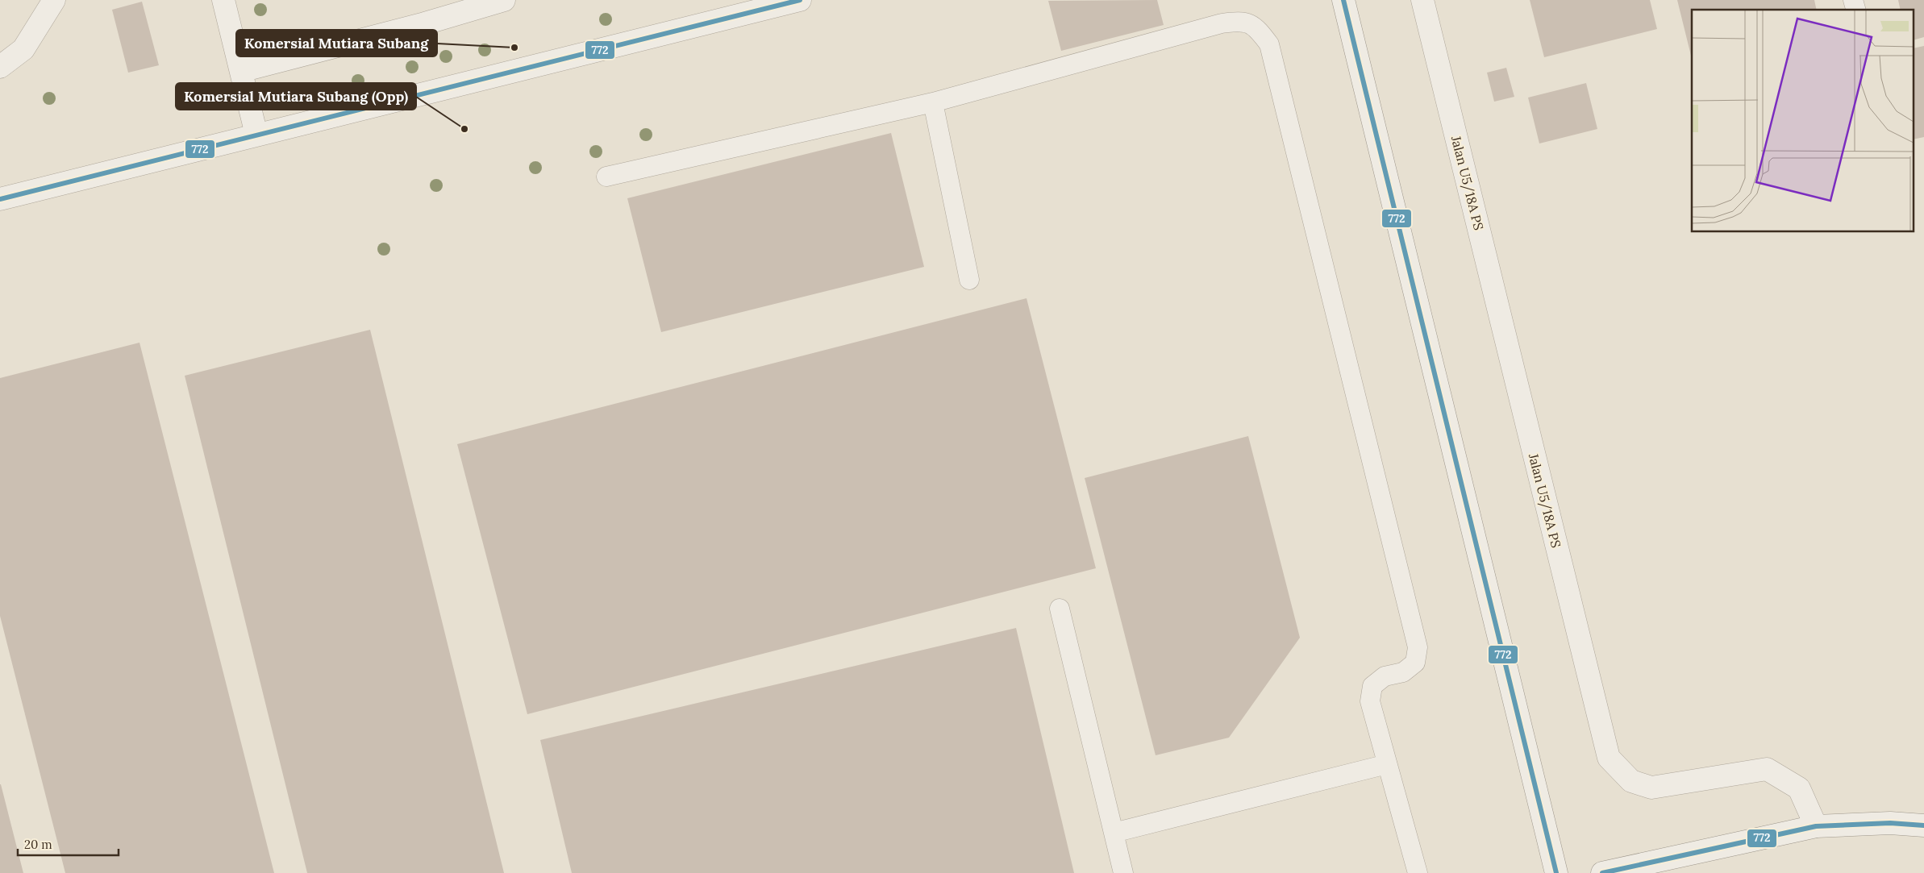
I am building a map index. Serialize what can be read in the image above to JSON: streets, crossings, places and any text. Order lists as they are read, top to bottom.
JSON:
{
  "streets": {
    "street": ["Jalan U5/18A PS"]
  },
  "places": ["Komersial Mutiara Subang", "Komersial Mutiara Subang (Opp)"],
  "lines": ["transit line 772"],
  "scale_bar": "20 m"
}
